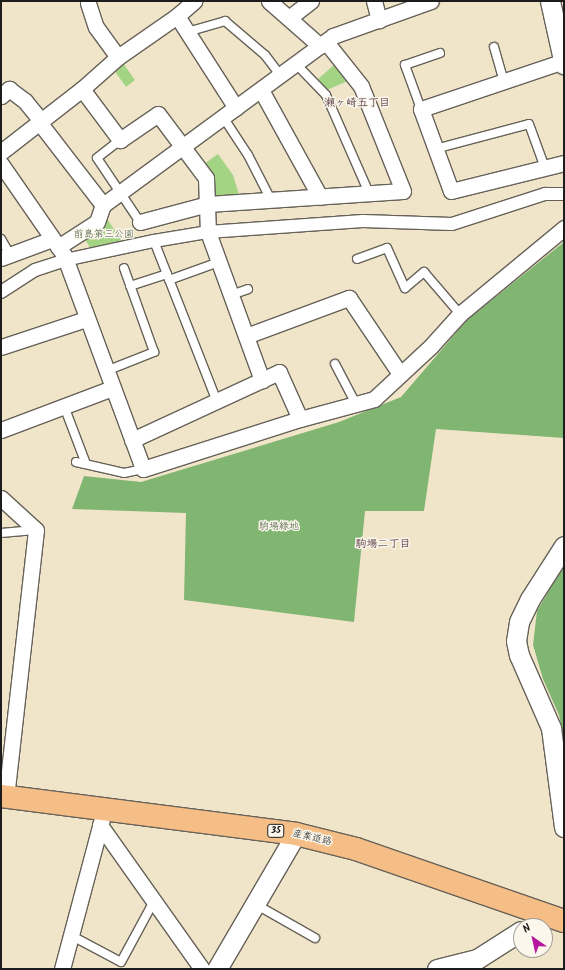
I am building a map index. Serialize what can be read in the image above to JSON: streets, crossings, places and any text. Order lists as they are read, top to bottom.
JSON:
{
  "streets": {
    "main road": ["35", "産業道路"]
  },
  "districts": ["瀬ヶ崎五丁目", "駒場二丁目"],
  "parks": ["前島第三公園", "駒場緑地"],
  "north": "top left"
}
